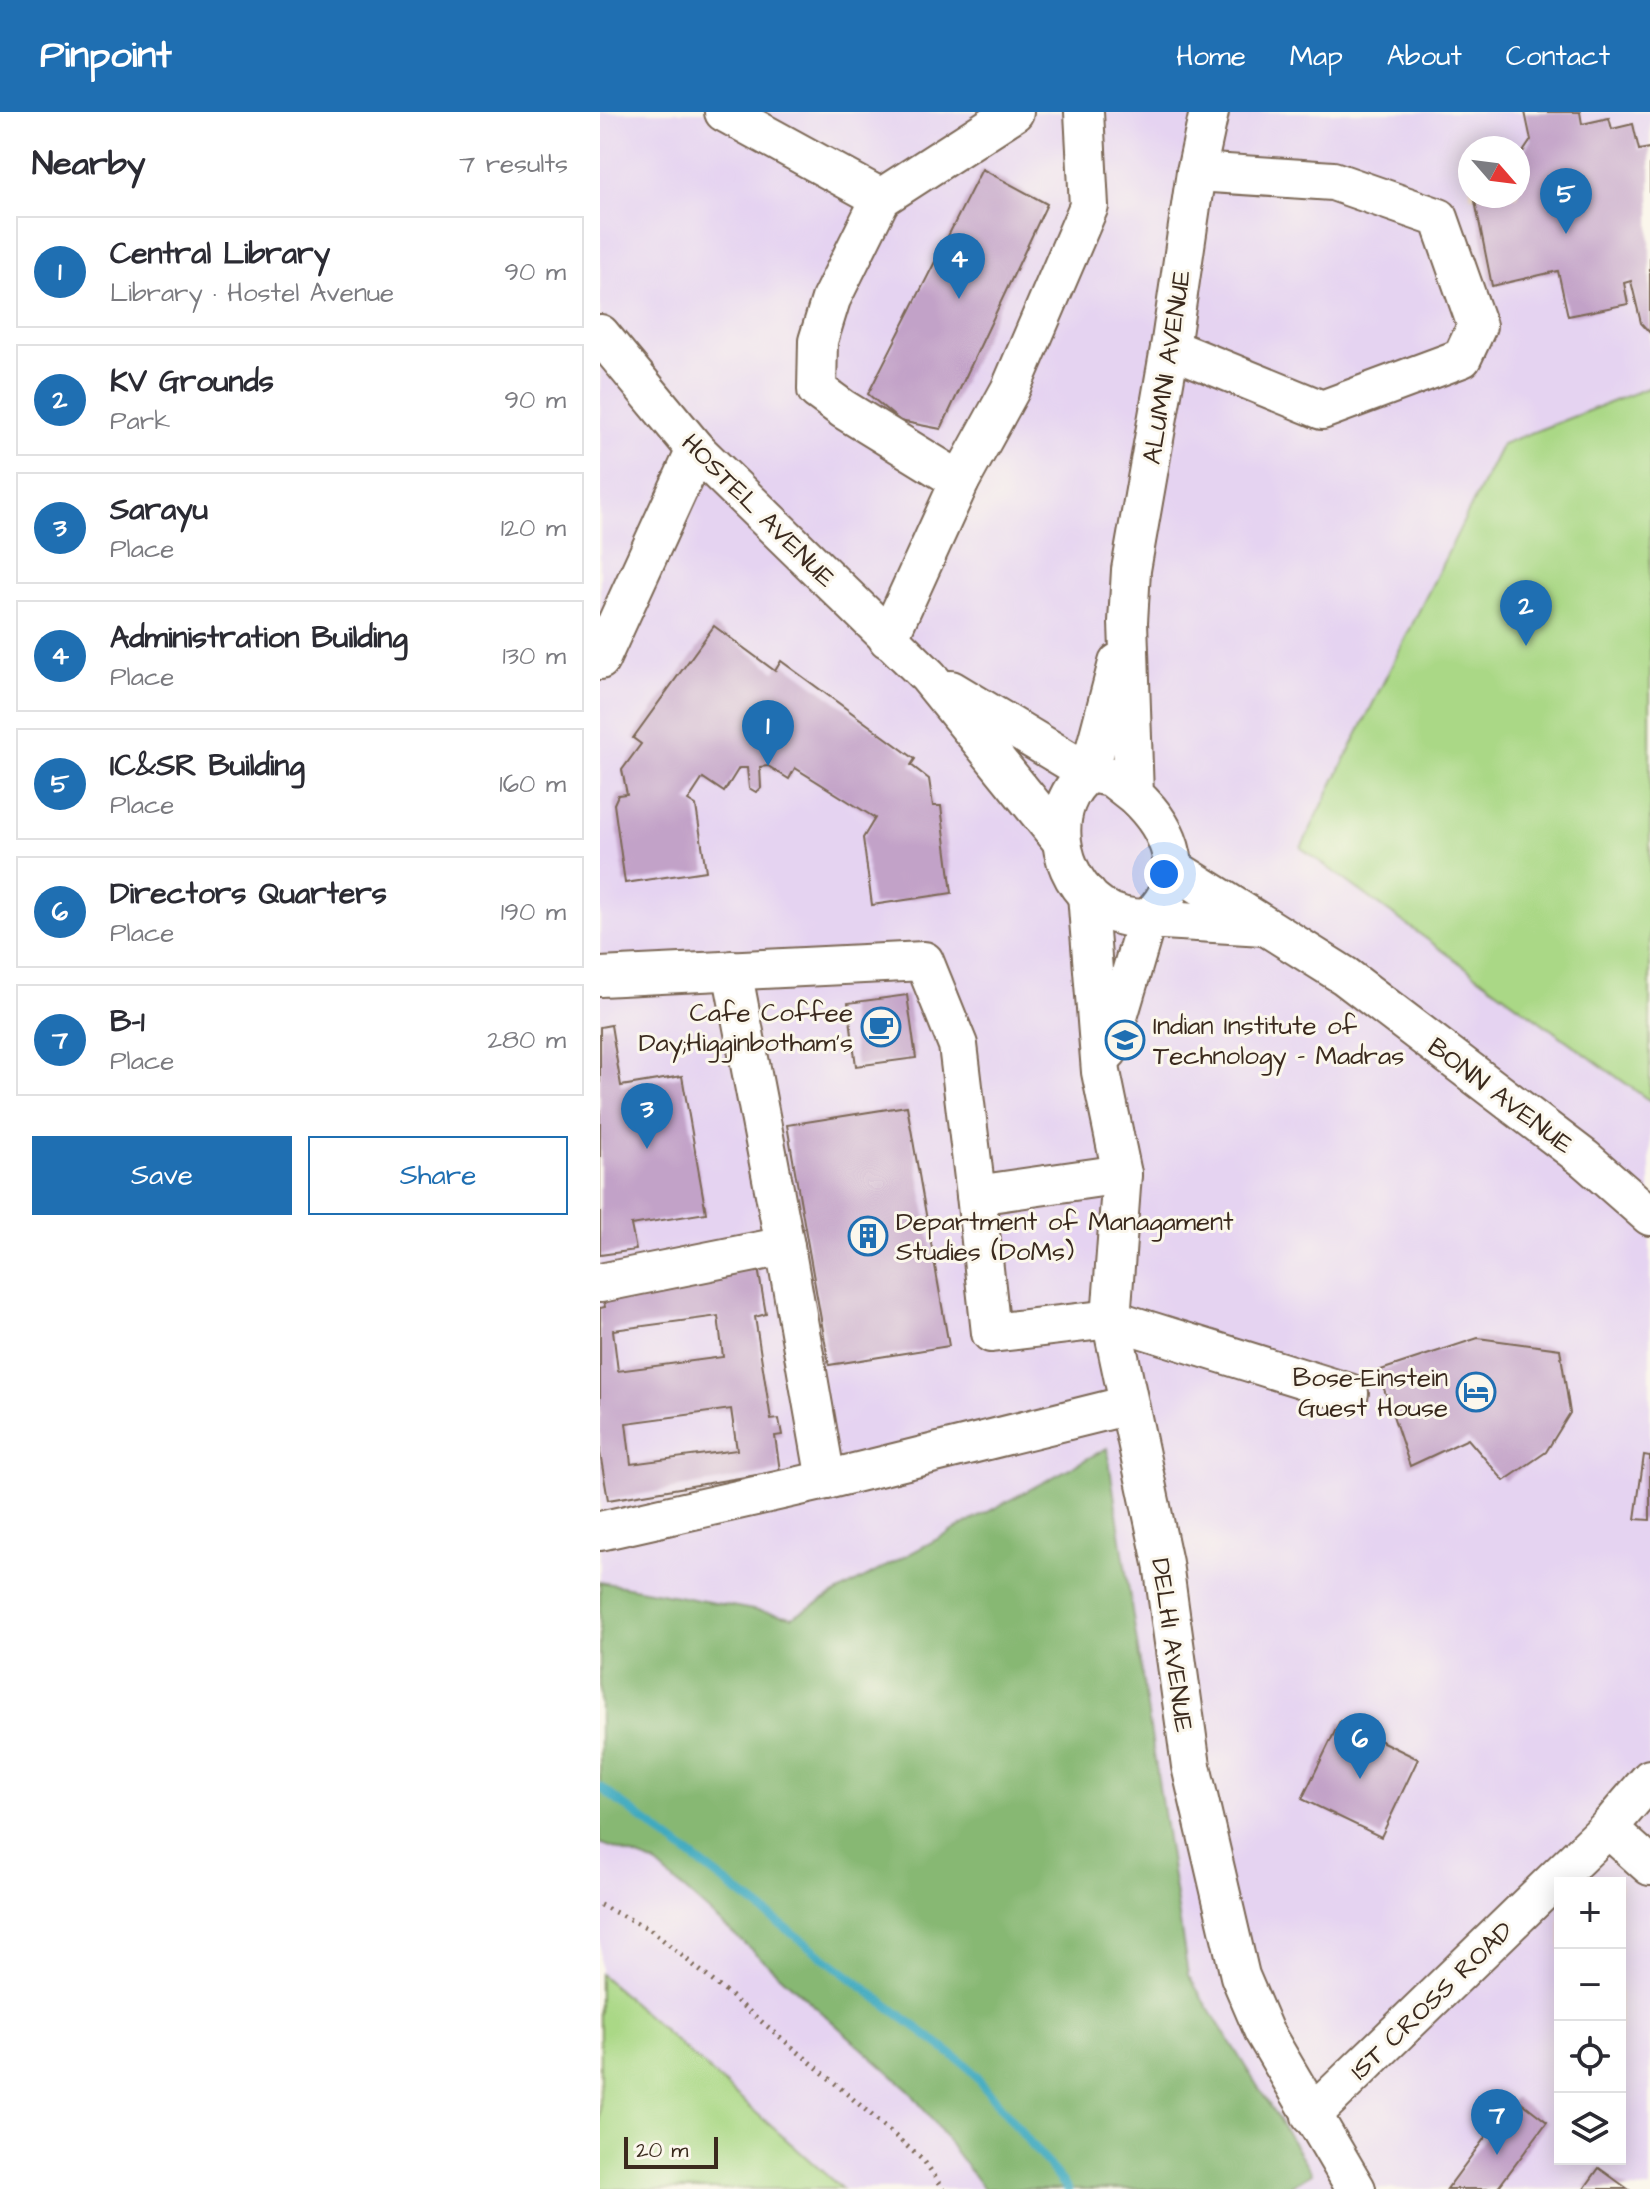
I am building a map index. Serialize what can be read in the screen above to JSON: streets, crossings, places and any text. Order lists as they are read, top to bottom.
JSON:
{
  "streets": {
    "street": [
      "ALUMNI AVENUE",
      "HOSTEL AVENUE",
      "BONN AVENUE",
      "DELHI AVENUE",
      "1ST CROSS ROAD"
    ]
  },
  "crossings": [
    ["BONN AVENUE", "DELHI AVENUE"],
    ["DELHI AVENUE", "1ST CROSS ROAD"]
  ],
  "places": {
    "cafe": ["Cafe Coffee Day;Higginbotham's"],
    "school or university": ["Indian Institute of Technology - Madras"],
    "building": ["Department of Managament Studies (DoMs)"],
    "hotel": ["Bose-Einstein Guest House"]
  },
  "scale_bar": "20 m",
  "north": "bottom right",
  "page": {
    "header": "Pinpoint",
    "nav": [
      "Home",
      "Map",
      "About",
      "Contact"
    ],
    "heading": ["Nearby", "7 results"],
    "pins": [
      "5",
      "4",
      "2",
      "1",
      "3",
      "6",
      "7"
    ],
    "list": [
      {
        "mark": "1",
        "name": "Central Library",
        "note": "Library · Hostel Avenue",
        "value": "90 m"
      },
      {
        "mark": "2",
        "name": "KV Grounds",
        "note": "Park",
        "value": "90 m"
      },
      {
        "mark": "3",
        "name": "Sarayu",
        "note": "Place",
        "value": "120 m"
      },
      {
        "mark": "4",
        "name": "Administration Building",
        "note": "Place",
        "value": "130 m"
      },
      {
        "mark": "5",
        "name": "IC&SR Building",
        "note": "Place",
        "value": "160 m"
      },
      {
        "mark": "6",
        "name": "Directors Quarters",
        "note": "Place",
        "value": "190 m"
      },
      {
        "mark": "7",
        "name": "B-1",
        "note": "Place",
        "value": "280 m"
      }
    ],
    "buttons": ["Save", "Share"],
    "map_buttons": ["+", "−"],
    "scale": "20 m"
  }
}
